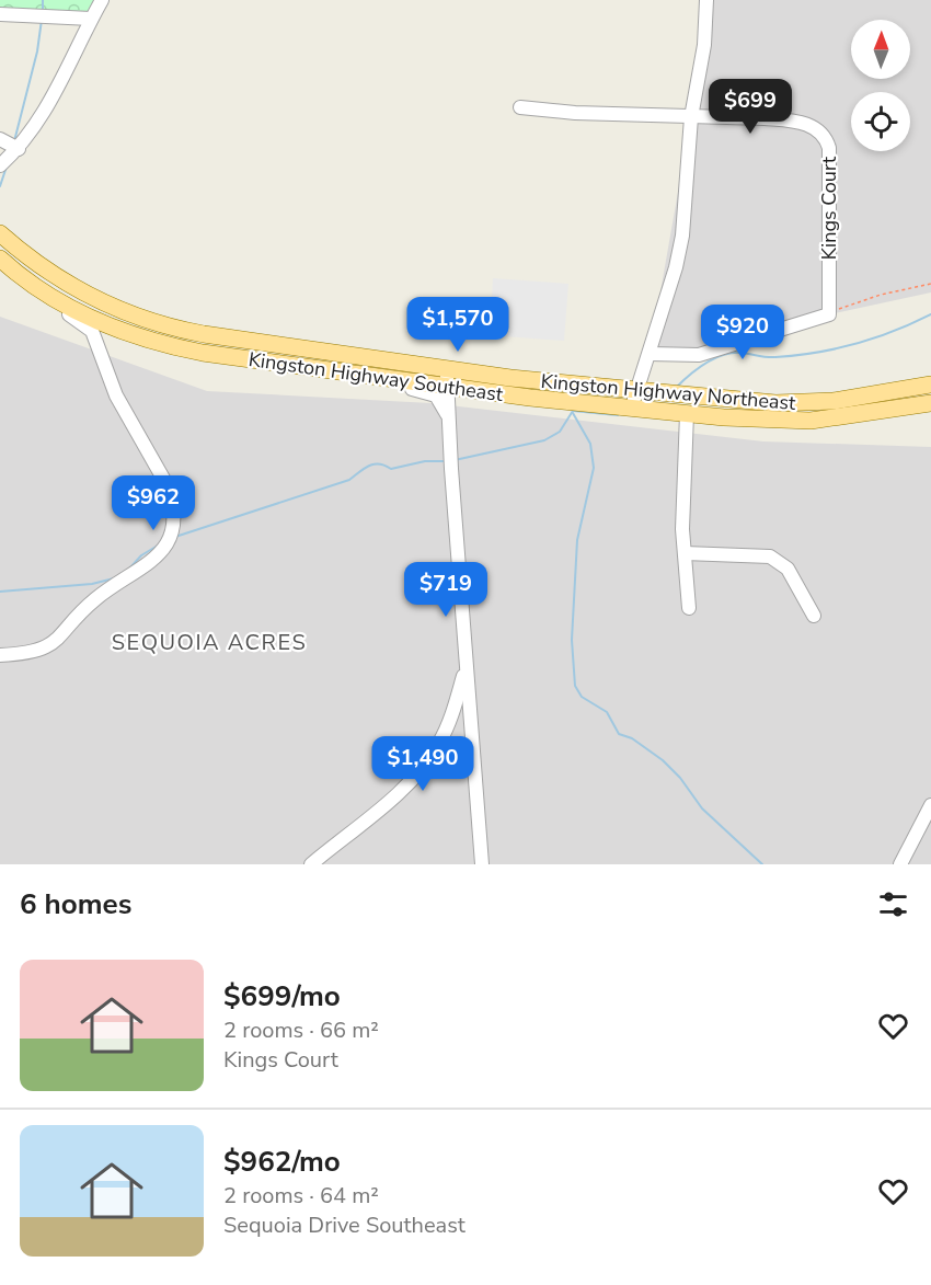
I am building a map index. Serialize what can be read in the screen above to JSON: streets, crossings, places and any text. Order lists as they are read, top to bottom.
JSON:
{
  "streets": {
    "main road": ["Kingston Highway Southeast", "Kingston Highway Northeast"],
    "street": ["Kings Court"]
  },
  "districts": ["SEQUOIA ACRES"],
  "north": "top",
  "page": {
    "price": [
      "$699",
      "$1,570",
      "$920",
      "$962",
      "$719",
      "$1,490"
    ],
    "heading": "6 homes",
    "list": [
      {
        "name": "$699/mo",
        "note": "2 rooms · 66 m² · Kings Court"
      },
      {
        "name": "$962/mo",
        "note": "2 rooms · 64 m² · Sequoia Drive Southeast"
      }
    ]
  }
}
